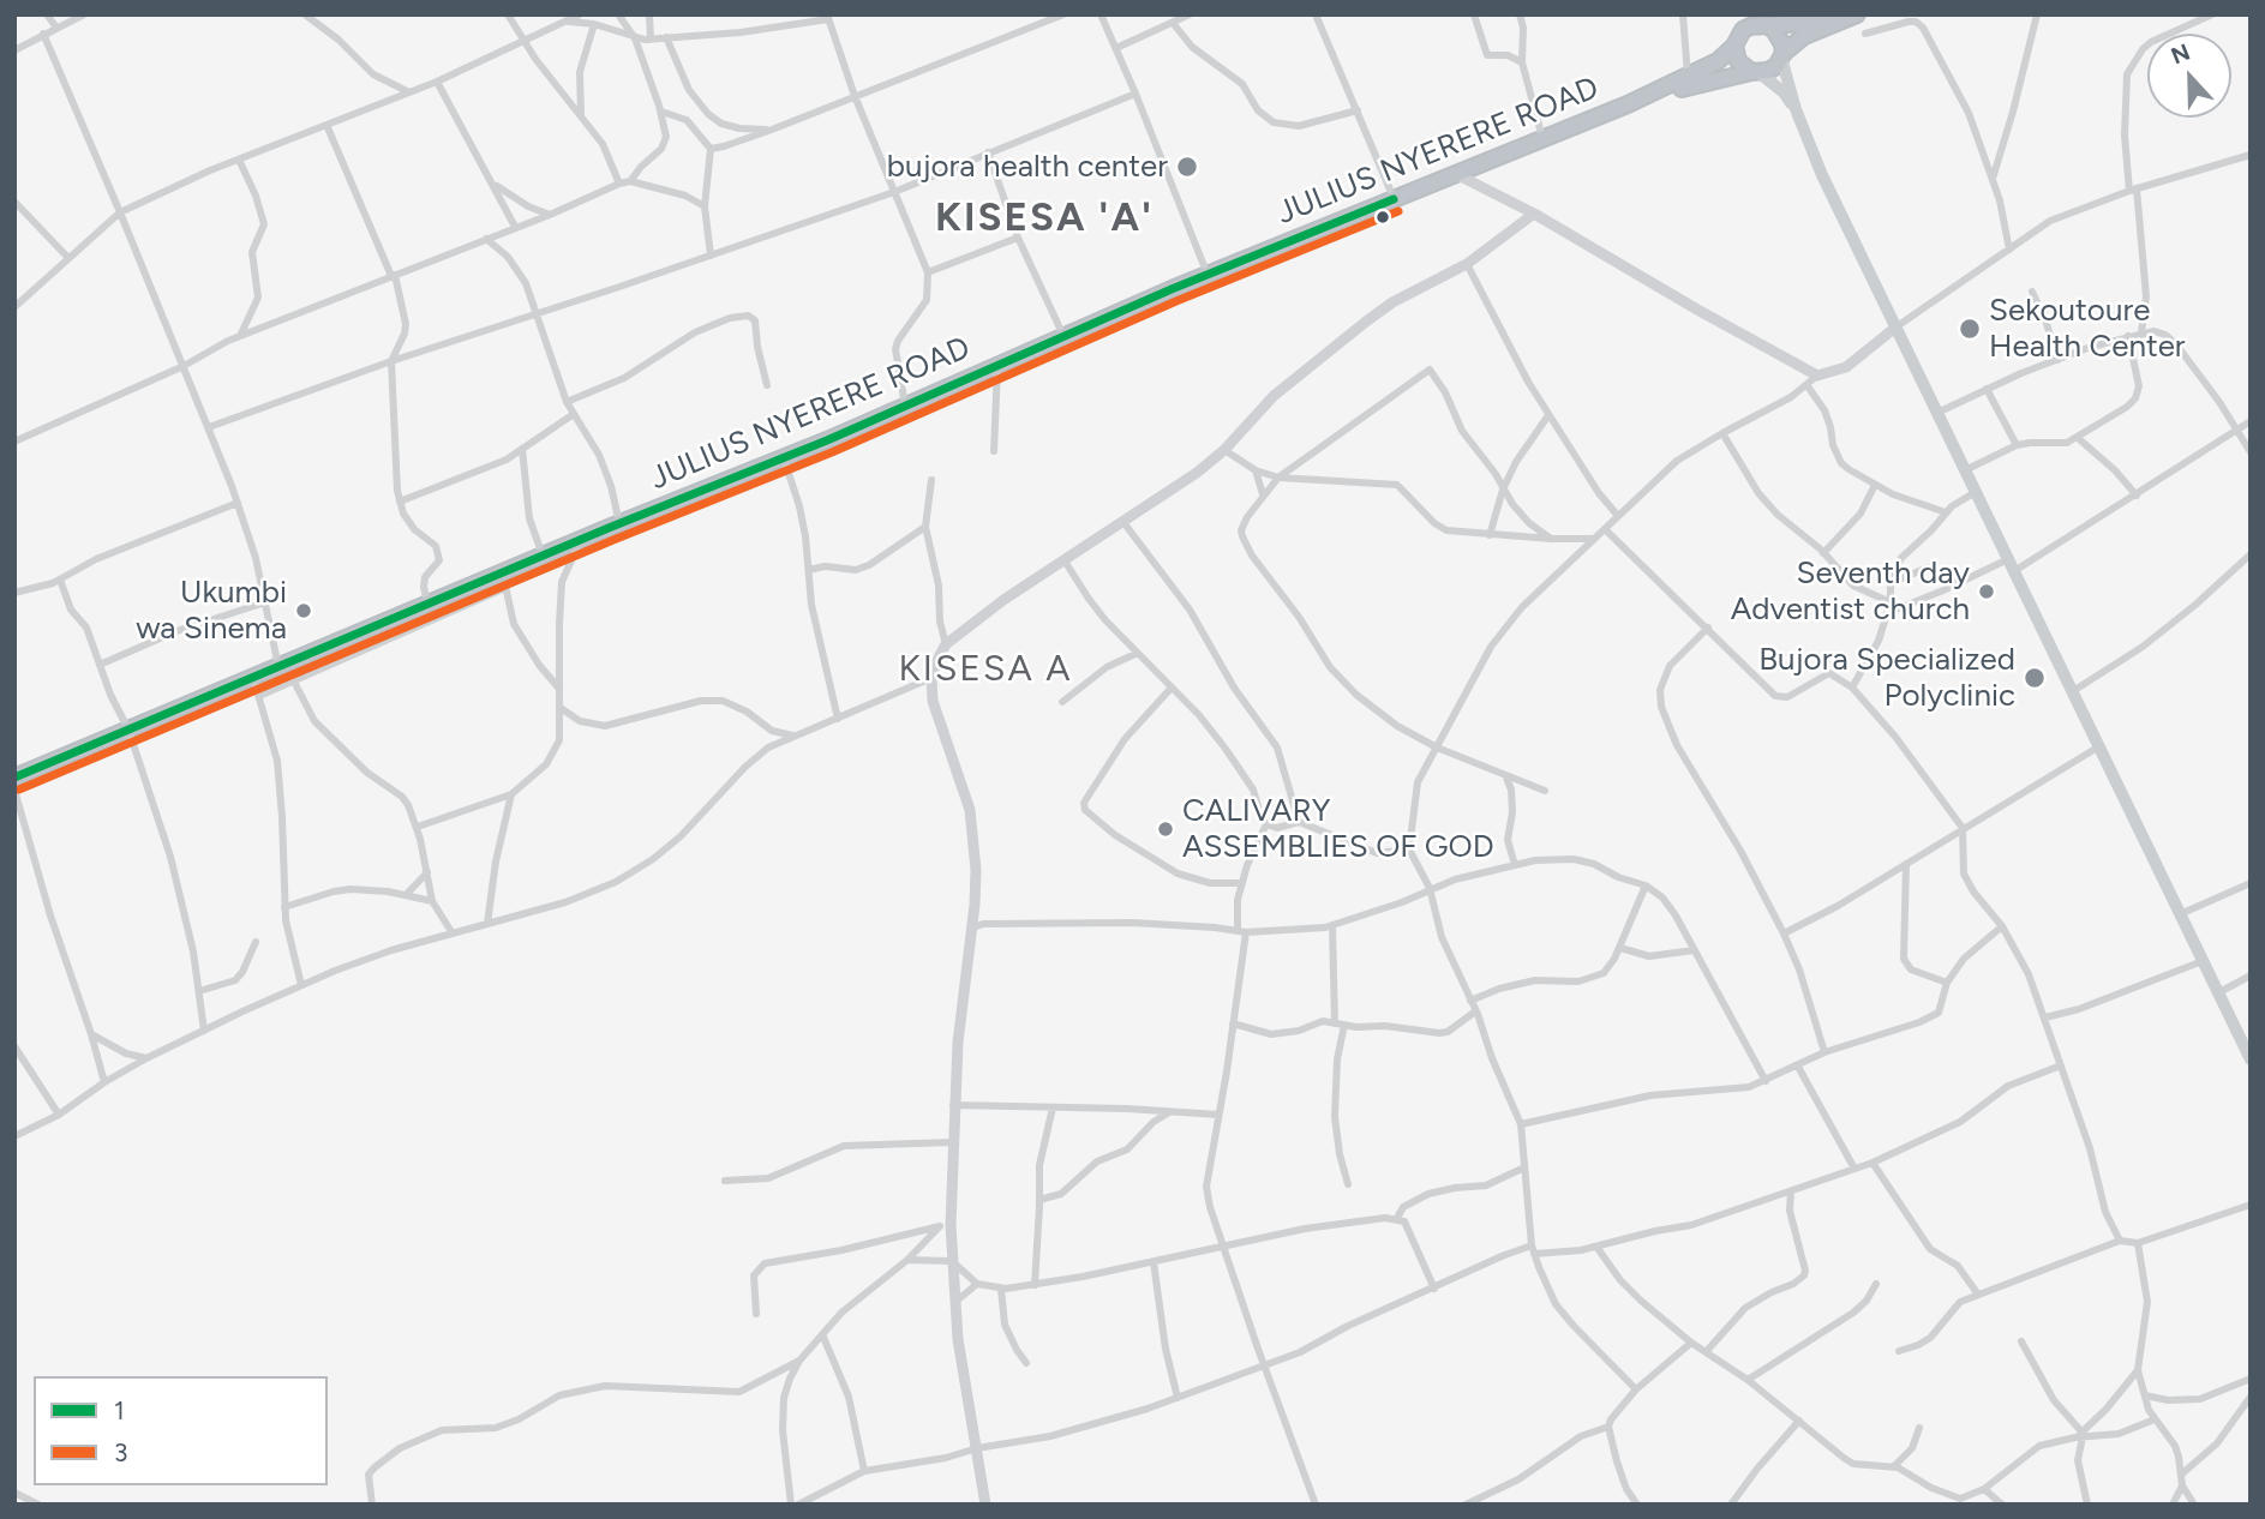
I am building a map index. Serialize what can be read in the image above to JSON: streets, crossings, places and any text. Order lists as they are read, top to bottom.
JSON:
{
  "streets": {
    "highway": ["JULIUS NYERERE ROAD"]
  },
  "districts": ["KISESA 'A'", "KISESA A"],
  "places": [
    "bujora health center",
    "Sekoutoure Health Center",
    "Seventh day Adventist church",
    "Ukumbi wa Sinema",
    "Bujora Specialized Polyclinic",
    "CALIVARY ASSEMBLIES OF GOD"
  ],
  "lines": ["transit line 1", "transit line 3"],
  "legend": ["1", "3"],
  "north": "top"
}
